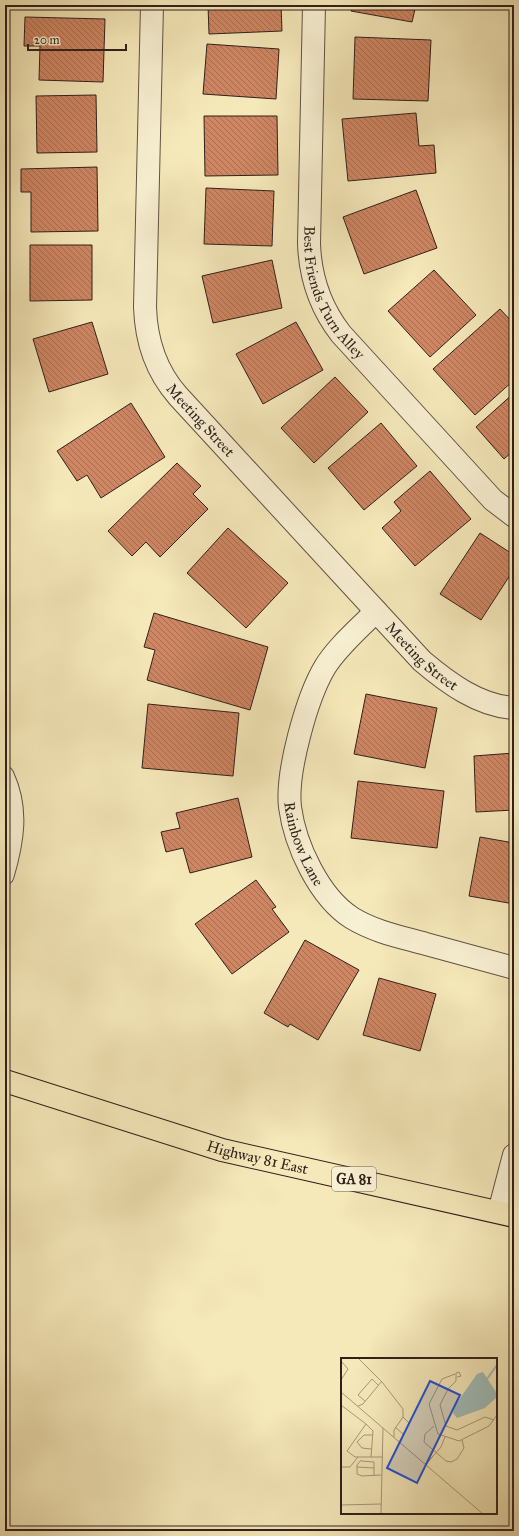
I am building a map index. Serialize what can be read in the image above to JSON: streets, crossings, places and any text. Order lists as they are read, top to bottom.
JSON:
{
  "streets": {
    "main road": ["Highway 81 East", "GA 81"],
    "street": ["Best Friends Turn Alley", "Meeting Street", "Rainbow Lane"]
  },
  "crossings": [
    ["Meeting Street", "Rainbow Lane"]
  ],
  "scale_bar": "20 m"
}
